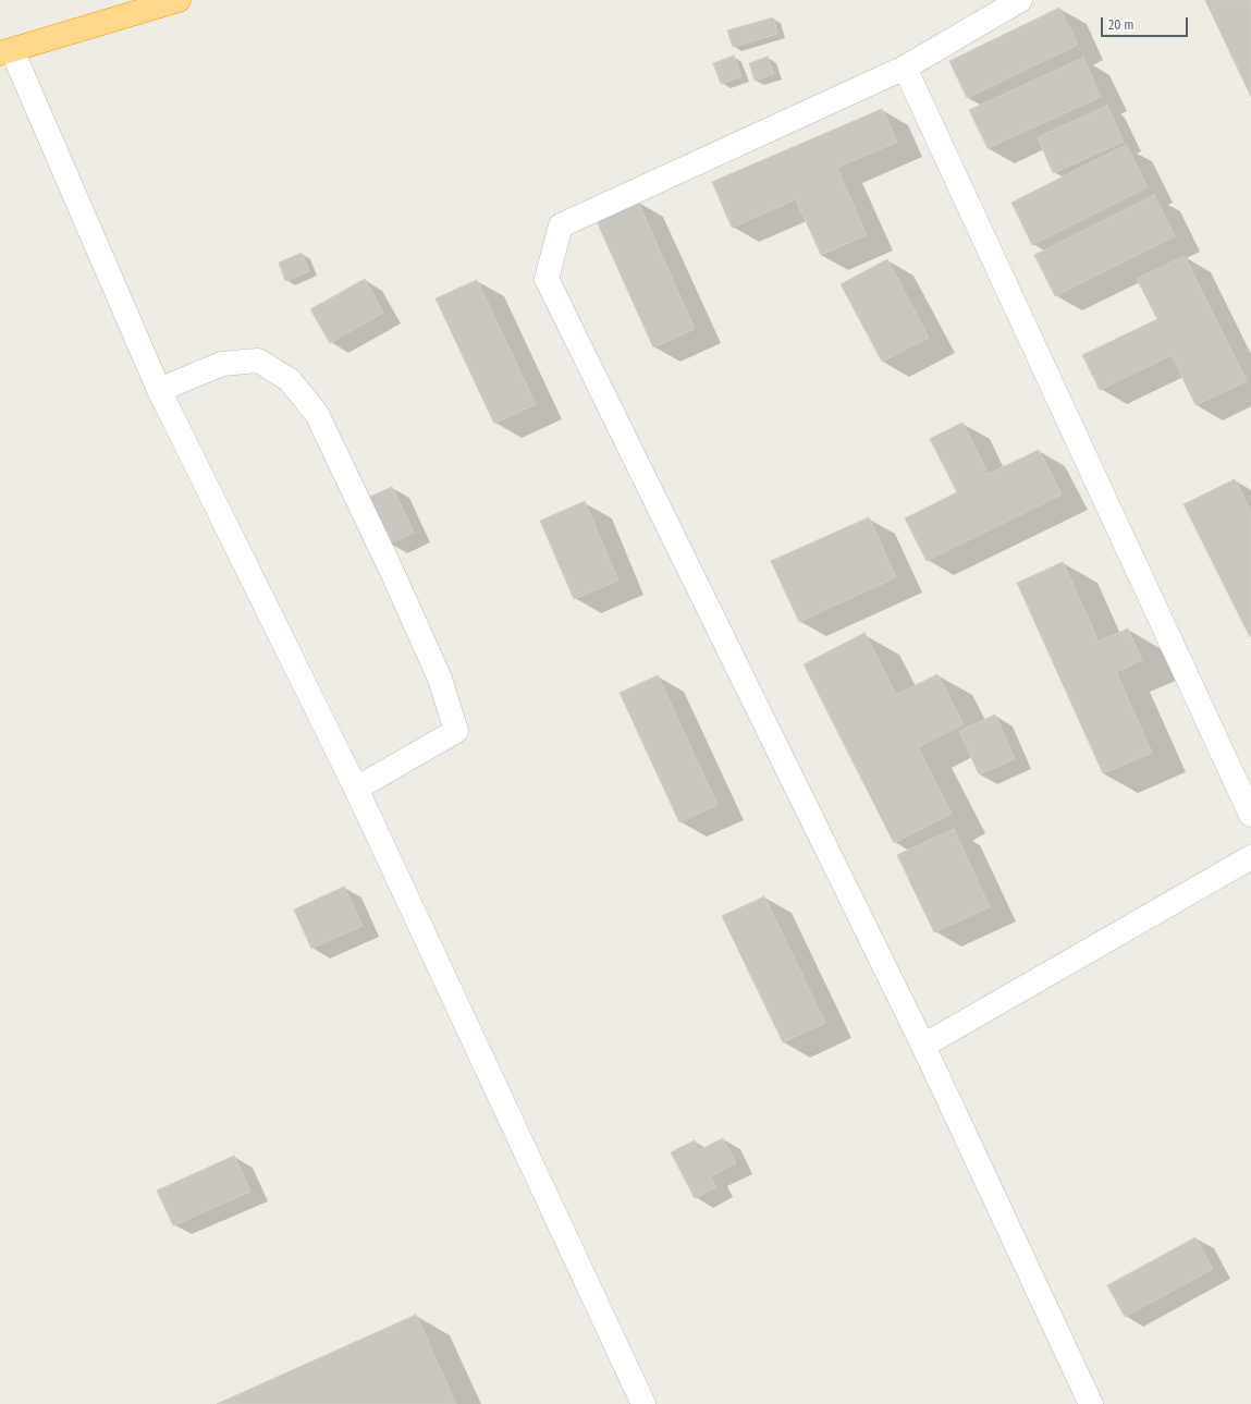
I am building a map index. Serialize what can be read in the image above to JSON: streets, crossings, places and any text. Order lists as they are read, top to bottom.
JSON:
{
  "scale_bar": "20 m"
}
